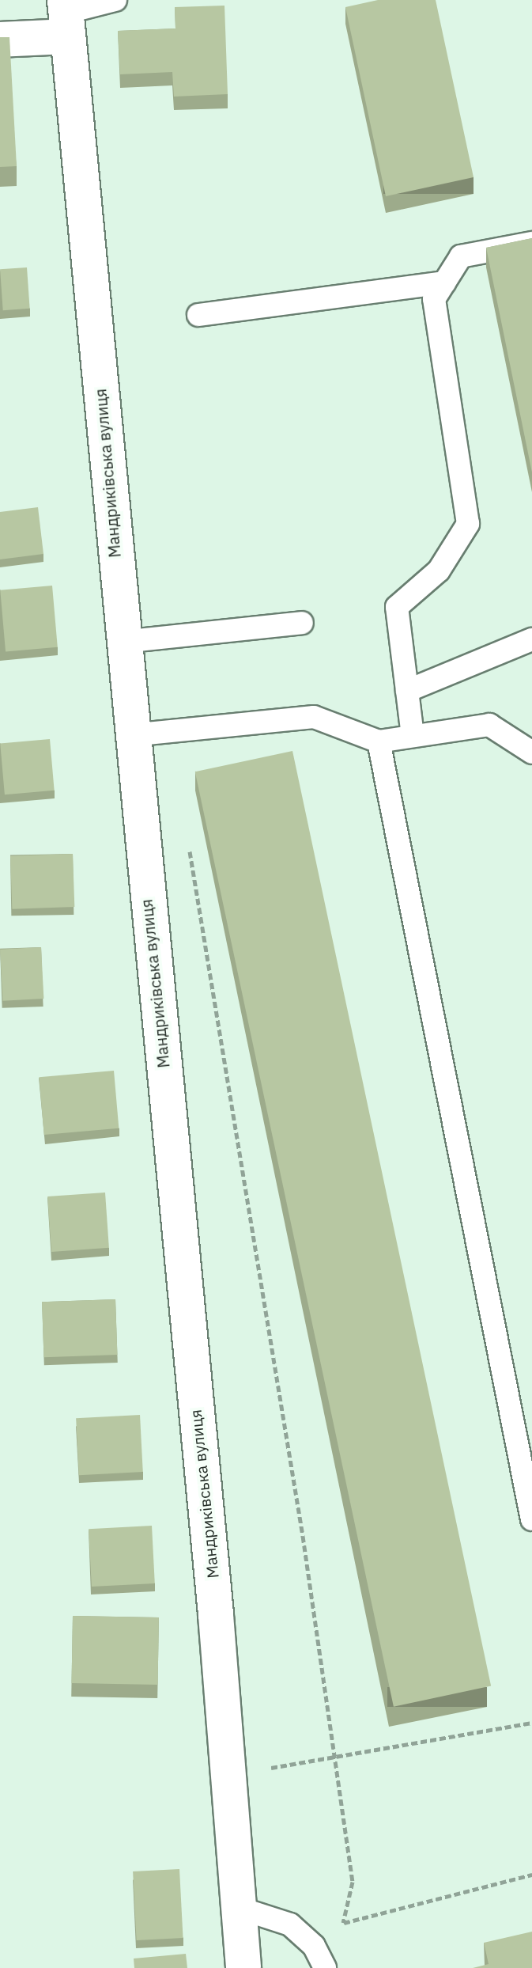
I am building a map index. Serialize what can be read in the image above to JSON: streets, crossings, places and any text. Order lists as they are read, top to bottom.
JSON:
{
  "streets": {
    "street": ["Мандриківська вулиця"]
  }
}
